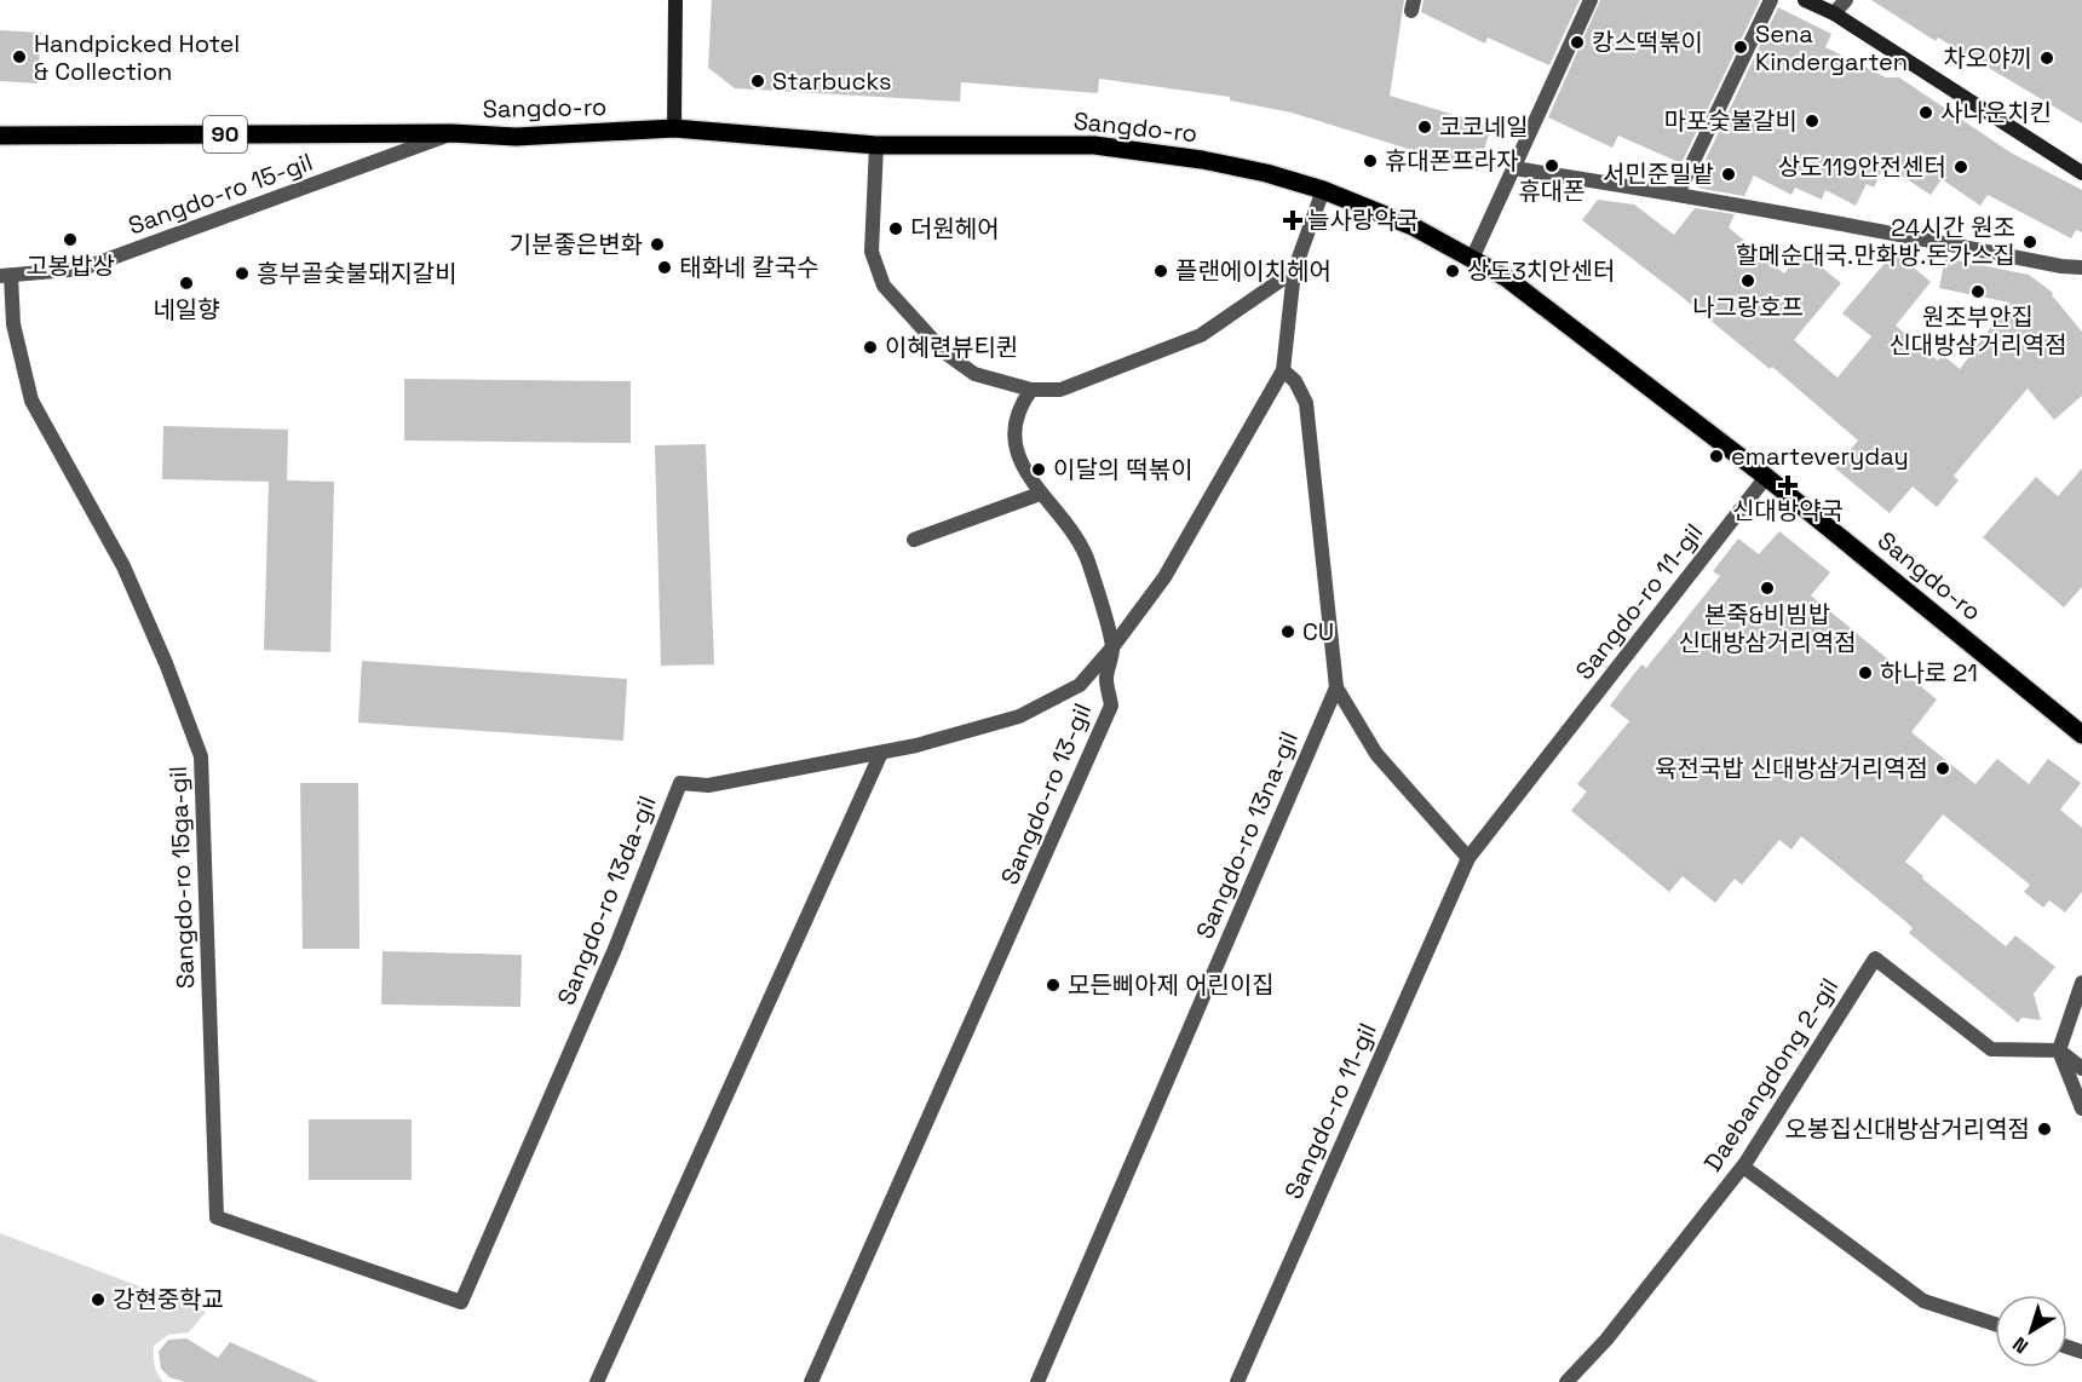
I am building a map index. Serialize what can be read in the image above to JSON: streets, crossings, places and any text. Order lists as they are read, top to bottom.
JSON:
{
  "streets": {
    "main road": ["Sangdo-ro", "90"],
    "street": [
      "Sangdo-ro 15-gil",
      "Sangdo-ro 11-gil",
      "Sangdo-ro 13-gil",
      "Sangdo-ro 13na-gil",
      "Sangdo-ro 15ga-gil",
      "Sangdo-ro 13da-gil",
      "Daebangdong 2-gil"
    ]
  },
  "crossings": [
    ["Sangdo-ro", "Sangdo-ro 15-gil"],
    ["Sangdo-ro", "Sangdo-ro 11-gil"],
    ["Sangdo-ro", "Sangdo-ro 13-gil"],
    ["Sangdo-ro 15-gil", "Sangdo-ro 15ga-gil"],
    ["Sangdo-ro 13-gil", "Sangdo-ro 13na-gil"],
    ["Sangdo-ro 13-gil", "Sangdo-ro 13da-gil"],
    ["Sangdo-ro 15ga-gil", "Sangdo-ro 13da-gil"]
  ],
  "places": {
    "other": [
      "캉스떡볶이",
      "Sena Kindergarten",
      "Handpicked Hotel & Collection",
      "차오야끼",
      "Starbucks",
      "사나운치킨",
      "마포숯불갈비",
      "코코네일",
      "휴대폰프라자",
      "휴대폰",
      "상도119안전센터",
      "서민준밀밭",
      "더원헤어",
      "고봉밥상",
      "24시간 원조 할메순대국.만화방.돈가스집",
      "기분좋은변화",
      "태화네 칼국수",
      "플랜에이치헤어",
      "상도3치안센터",
      "흥부골숯불돼지갈비",
      "나그랑호프",
      "네일향",
      "원조부안집 신대방삼거리역점",
      "이혜련뷰티퀸",
      "emarteveryday",
      "이달의 떡볶이",
      "본죽&비빔밥 신대방삼거리역점",
      "CU",
      "하나로 21",
      "육전국밥 신대방삼거리역점",
      "모든삐아제 어린이집",
      "오봉집신대방삼거리역점",
      "강현중학교"
    ],
    "health": ["늘사랑약국", "신대방약국"]
  },
  "north": "bottom left"
}
